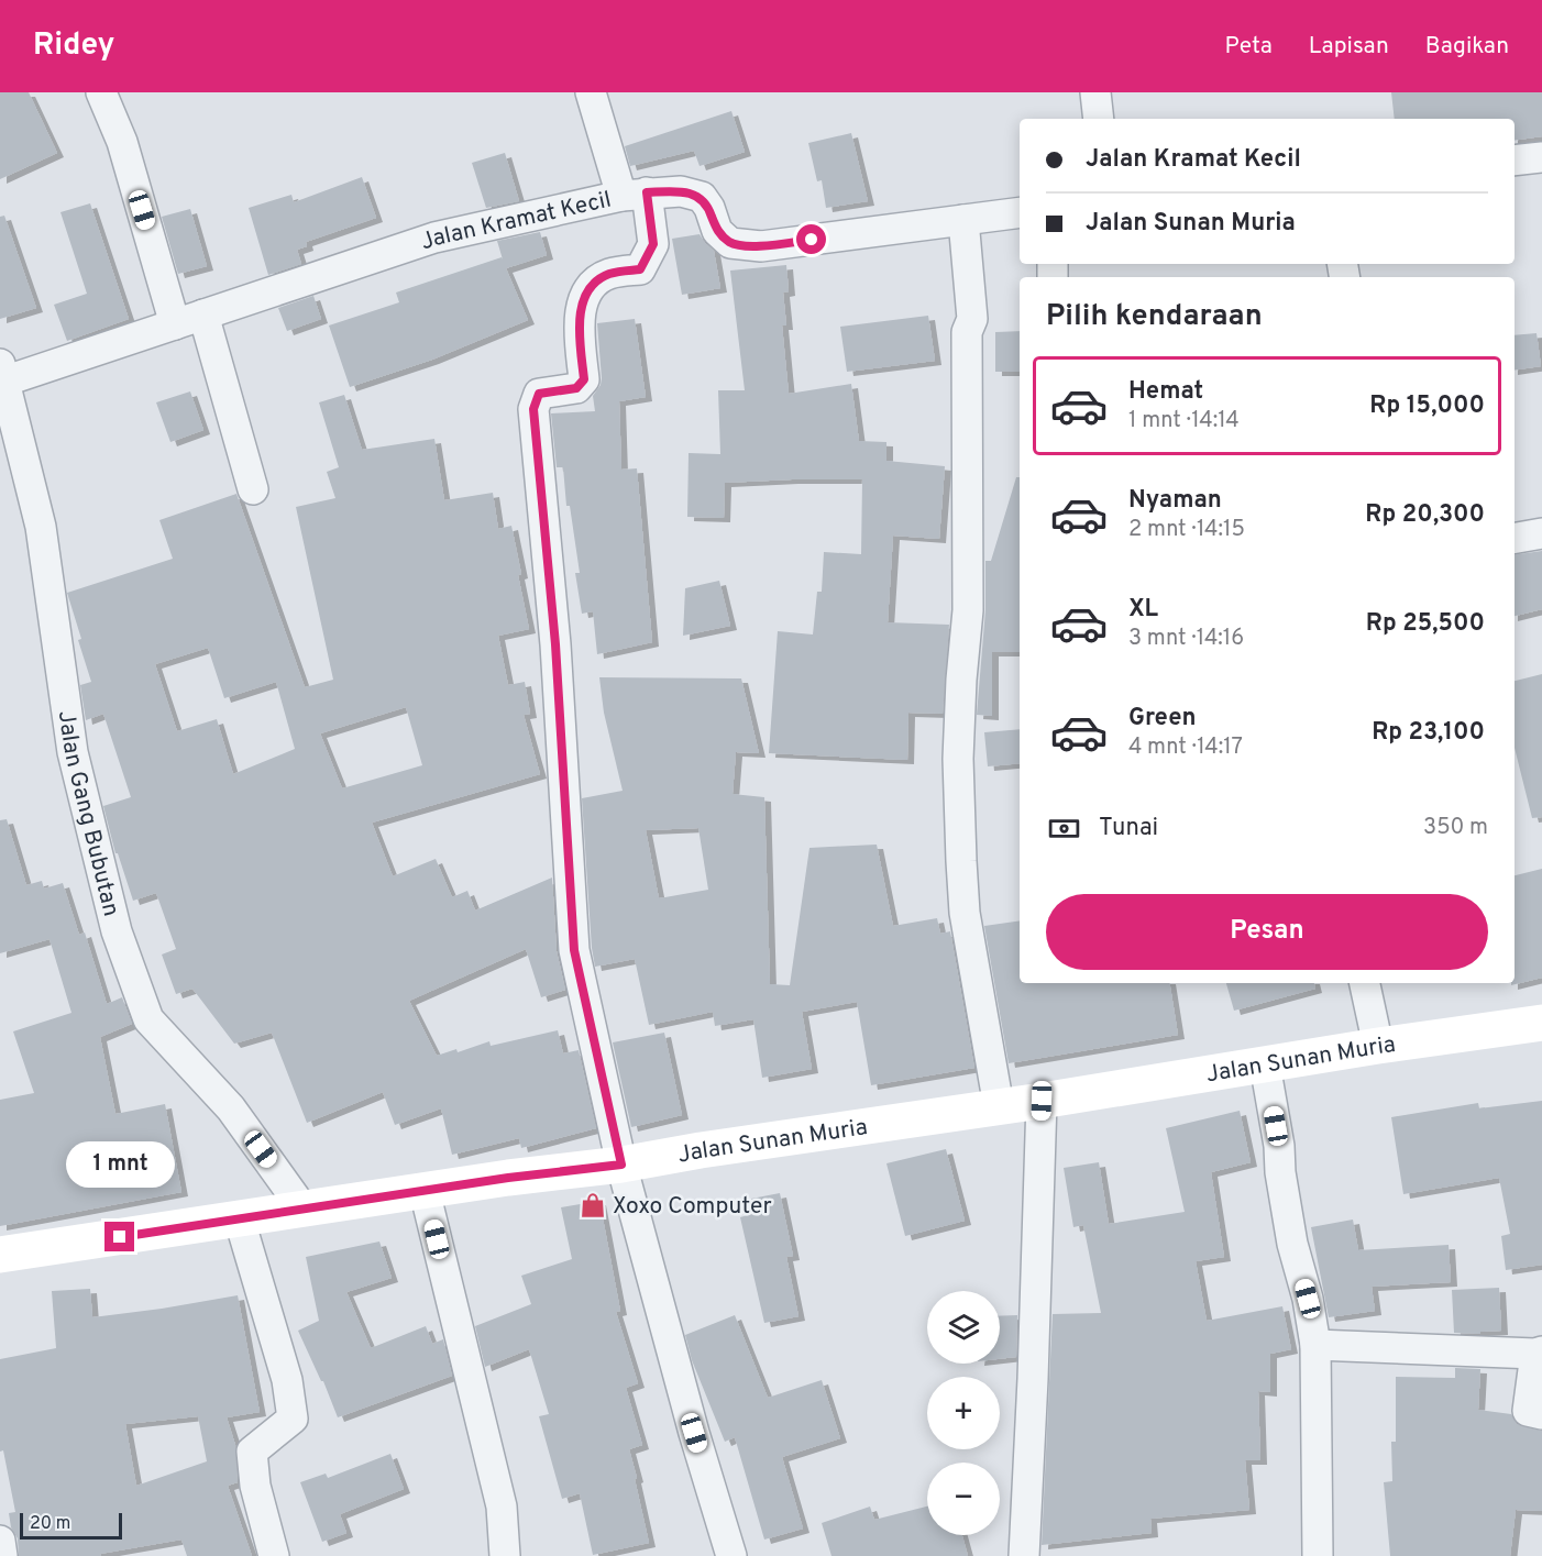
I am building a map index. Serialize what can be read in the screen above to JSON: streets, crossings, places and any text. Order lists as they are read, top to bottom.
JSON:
{
  "streets": {
    "main road": ["Jalan Sunan Muria"],
    "street": ["Jalan Kramat Kecil", "Jalan Gang Bubutan"]
  },
  "crossings": [
    ["Jalan Kramat Kecil", "Jalan Gang Bubutan"],
    ["Jalan Gang Bubutan", "Jalan Sunan Muria"]
  ],
  "places": {
    "shop": ["Xoxo Computer"]
  },
  "scale_bar": "20 m",
  "page": {
    "header": "Ridey",
    "nav": ["Peta", "Lapisan", "Bagikan"],
    "banner": ["Jalan Kramat Kecil", "Jalan Sunan Muria"],
    "heading": "Pilih kendaraan",
    "list": [
      {
        "name": "Hemat",
        "note": "1 mnt · 14:14",
        "value": "Rp 15,000"
      },
      {
        "name": "Nyaman",
        "note": "2 mnt · 14:15",
        "value": "Rp 20,300"
      },
      {
        "name": "XL",
        "note": "3 mnt · 14:16",
        "value": "Rp 25,500"
      },
      {
        "name": "Green",
        "note": "4 mnt · 14:17",
        "value": "Rp 23,100"
      }
    ],
    "pay": ["Tunai", "350 m"],
    "buttons": "Pesan",
    "bubble": "1 mnt",
    "map_buttons": ["+", "−"],
    "scale": "20 m"
  }
}
